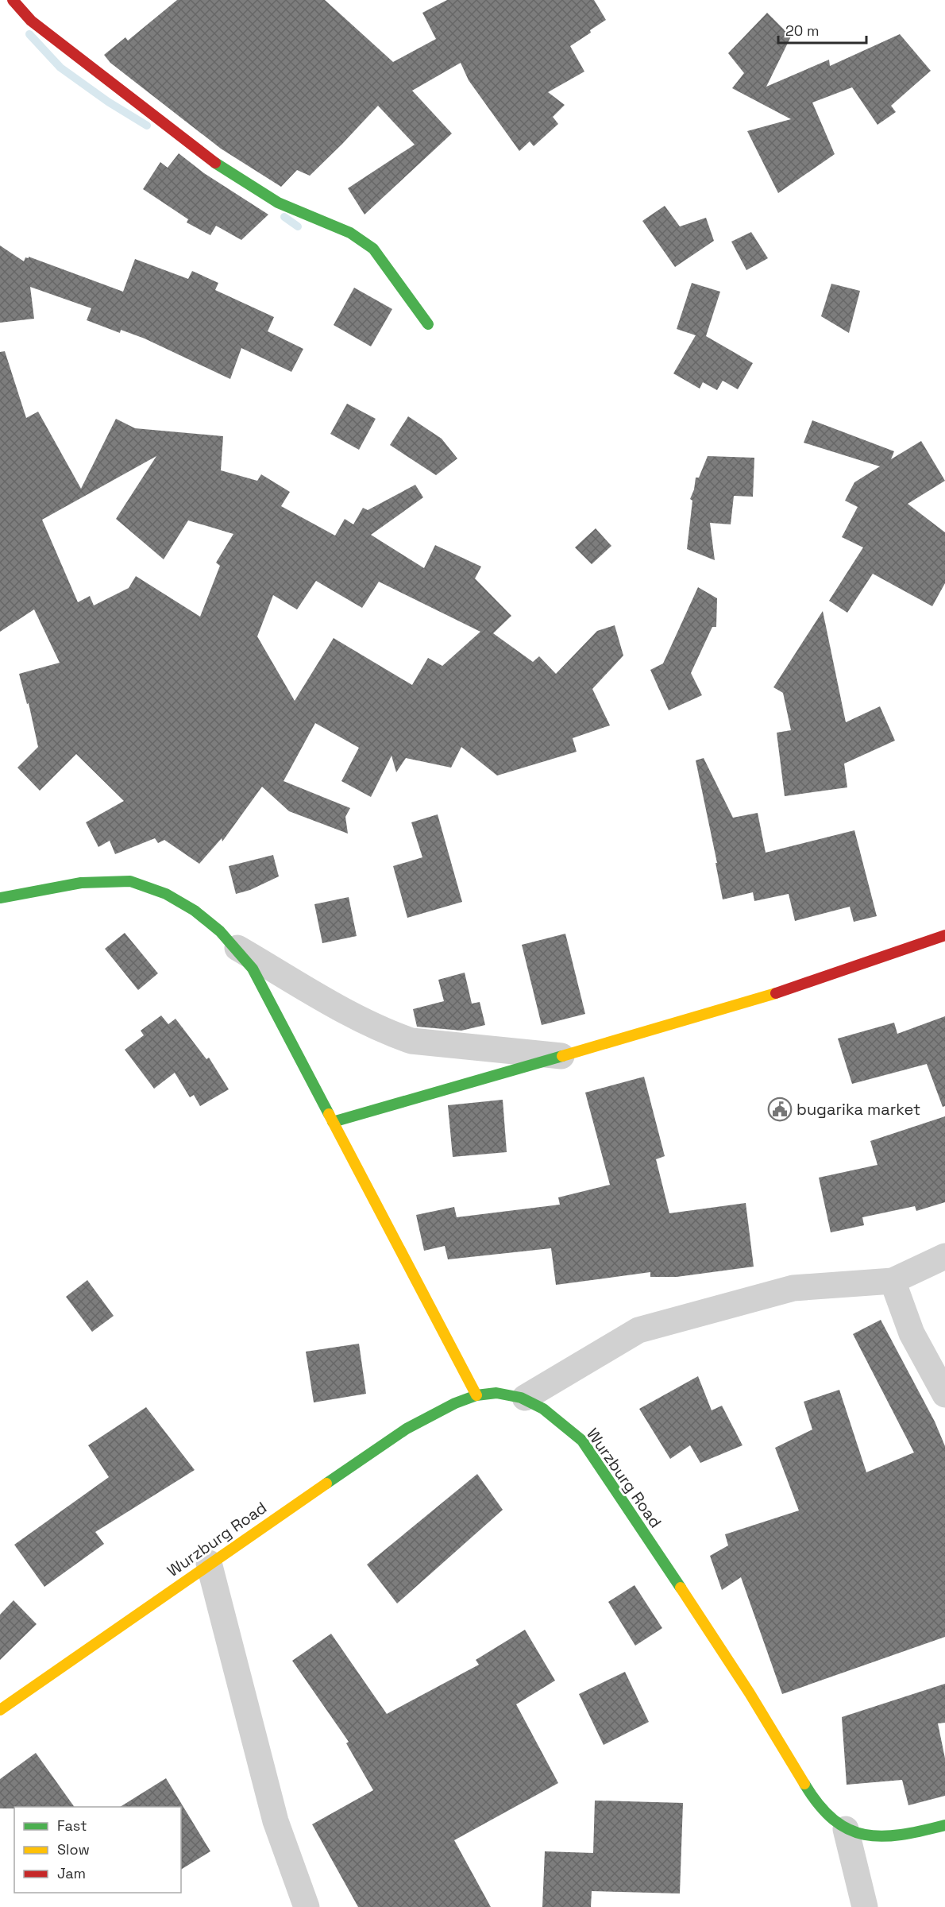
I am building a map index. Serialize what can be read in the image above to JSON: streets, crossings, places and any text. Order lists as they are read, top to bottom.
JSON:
{
  "streets": {
    "street": ["Wurzburg Road"]
  },
  "places": {
    "public building": ["bugarika market"]
  },
  "legend": ["Fast", "Slow", "Jam"],
  "scale_bar": "20 m"
}
